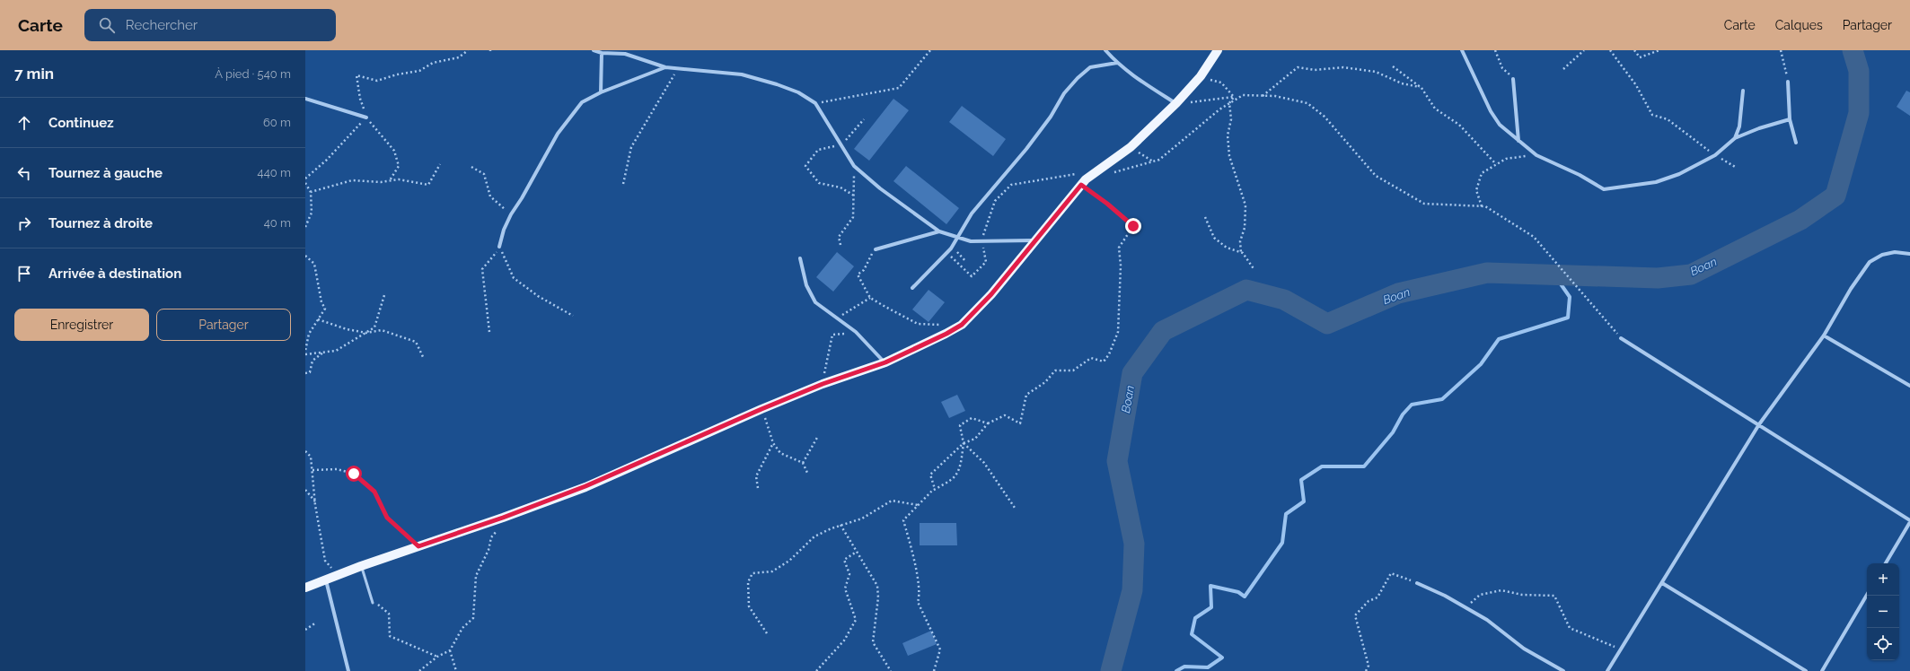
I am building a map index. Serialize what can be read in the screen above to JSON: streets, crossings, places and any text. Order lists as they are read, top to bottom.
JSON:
{
  "water": ["Boan"],
  "page": {
    "header": "Carte",
    "search": "Rechercher",
    "nav": ["Carte", "Calques", "Partager"],
    "heading": ["7 min", "À pied · 540 m"],
    "list": [
      ["Continuez", "60 m"],
      ["Tournez à gauche", "440 m"],
      ["Tournez à droite", "40 m"],
      "Arrivée à destination"
    ],
    "buttons": ["Enregistrer", "Partager"],
    "map_buttons": ["+", "−"]
  }
}
